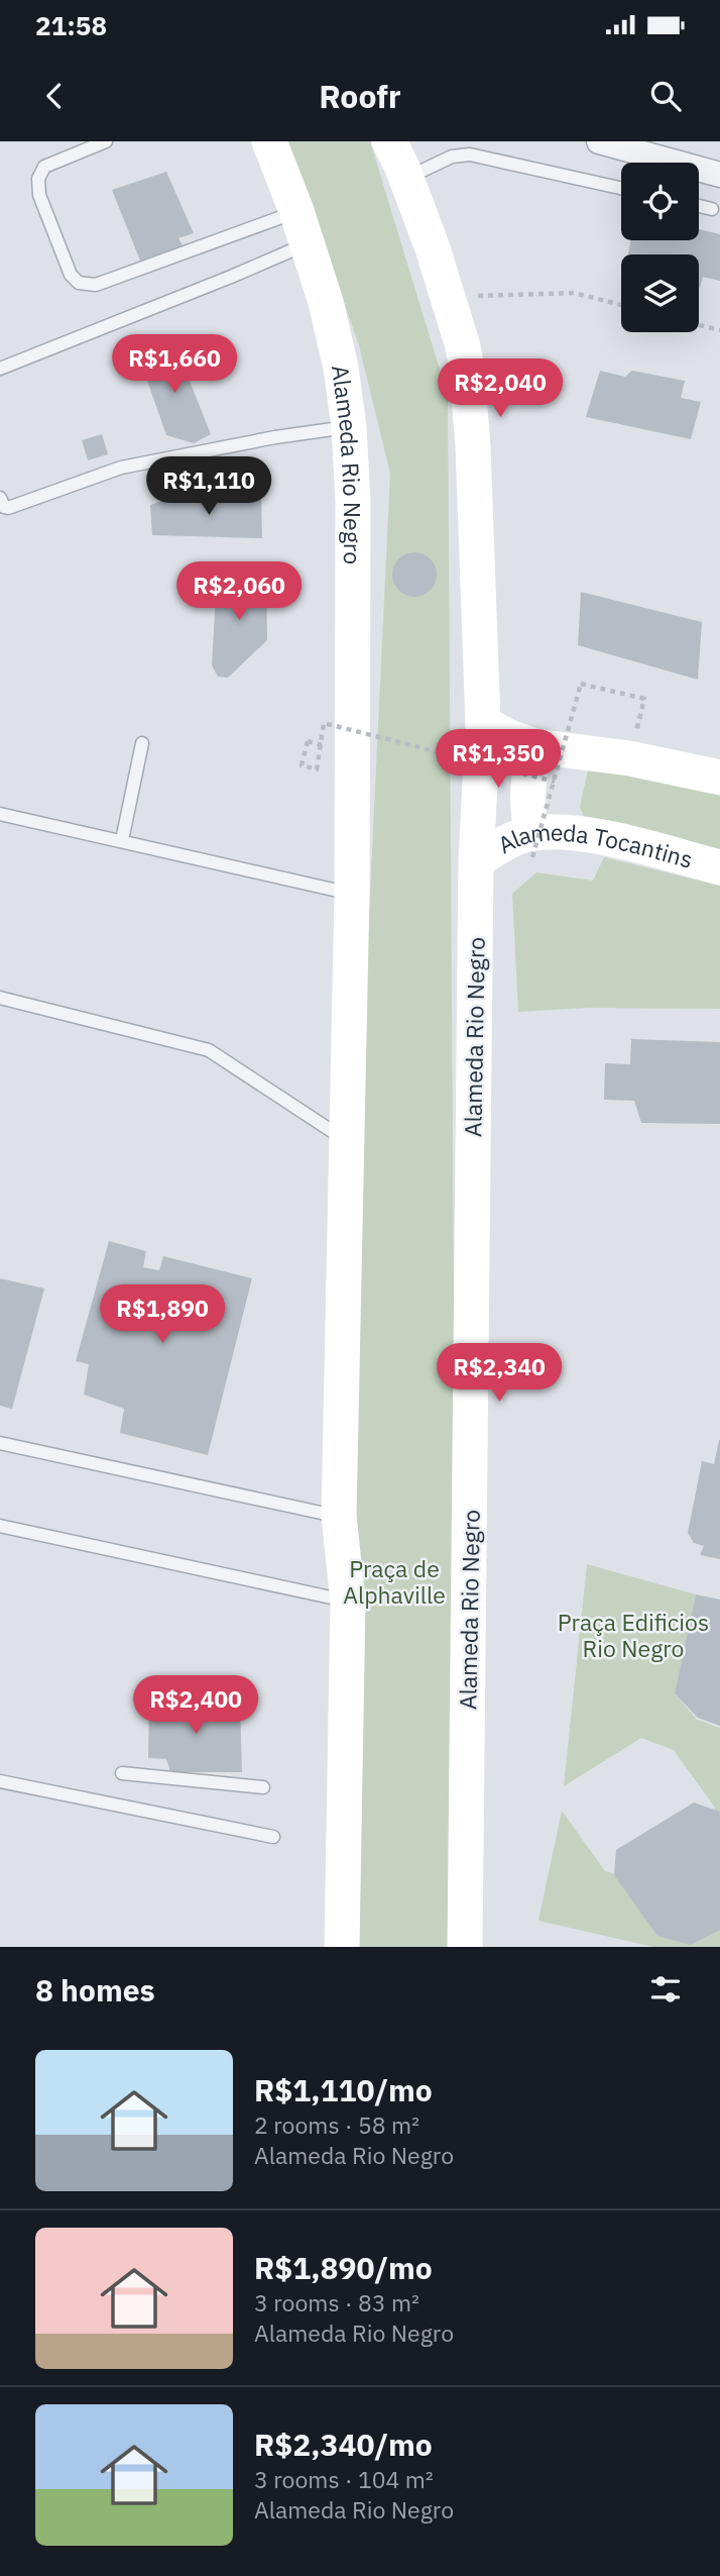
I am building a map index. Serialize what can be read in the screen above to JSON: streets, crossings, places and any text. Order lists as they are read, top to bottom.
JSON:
{
  "streets": {
    "main road": ["Alameda Rio Negro", "Alameda Tocantins"]
  },
  "crossings": [
    ["Alameda Rio Negro", "Alameda Tocantins"]
  ],
  "parks": ["Praça de Alphaville", "Praça Edificios Rio Negro"],
  "page": {
    "status": "21:58",
    "header": "Roofr",
    "price": [
      "R$1,660",
      "R$2,040",
      "R$1,110",
      "R$2,060",
      "R$1,350",
      "R$1,890",
      "R$2,340",
      "R$2,400"
    ],
    "heading": "8 homes",
    "list": [
      {
        "name": "R$1,110/mo",
        "note": "2 rooms · 58 m² · Alameda Rio Negro"
      },
      {
        "name": "R$1,890/mo",
        "note": "3 rooms · 83 m² · Alameda Rio Negro"
      },
      {
        "name": "R$2,340/mo",
        "note": "3 rooms · 104 m² · Alameda Rio Negro"
      }
    ]
  }
}
